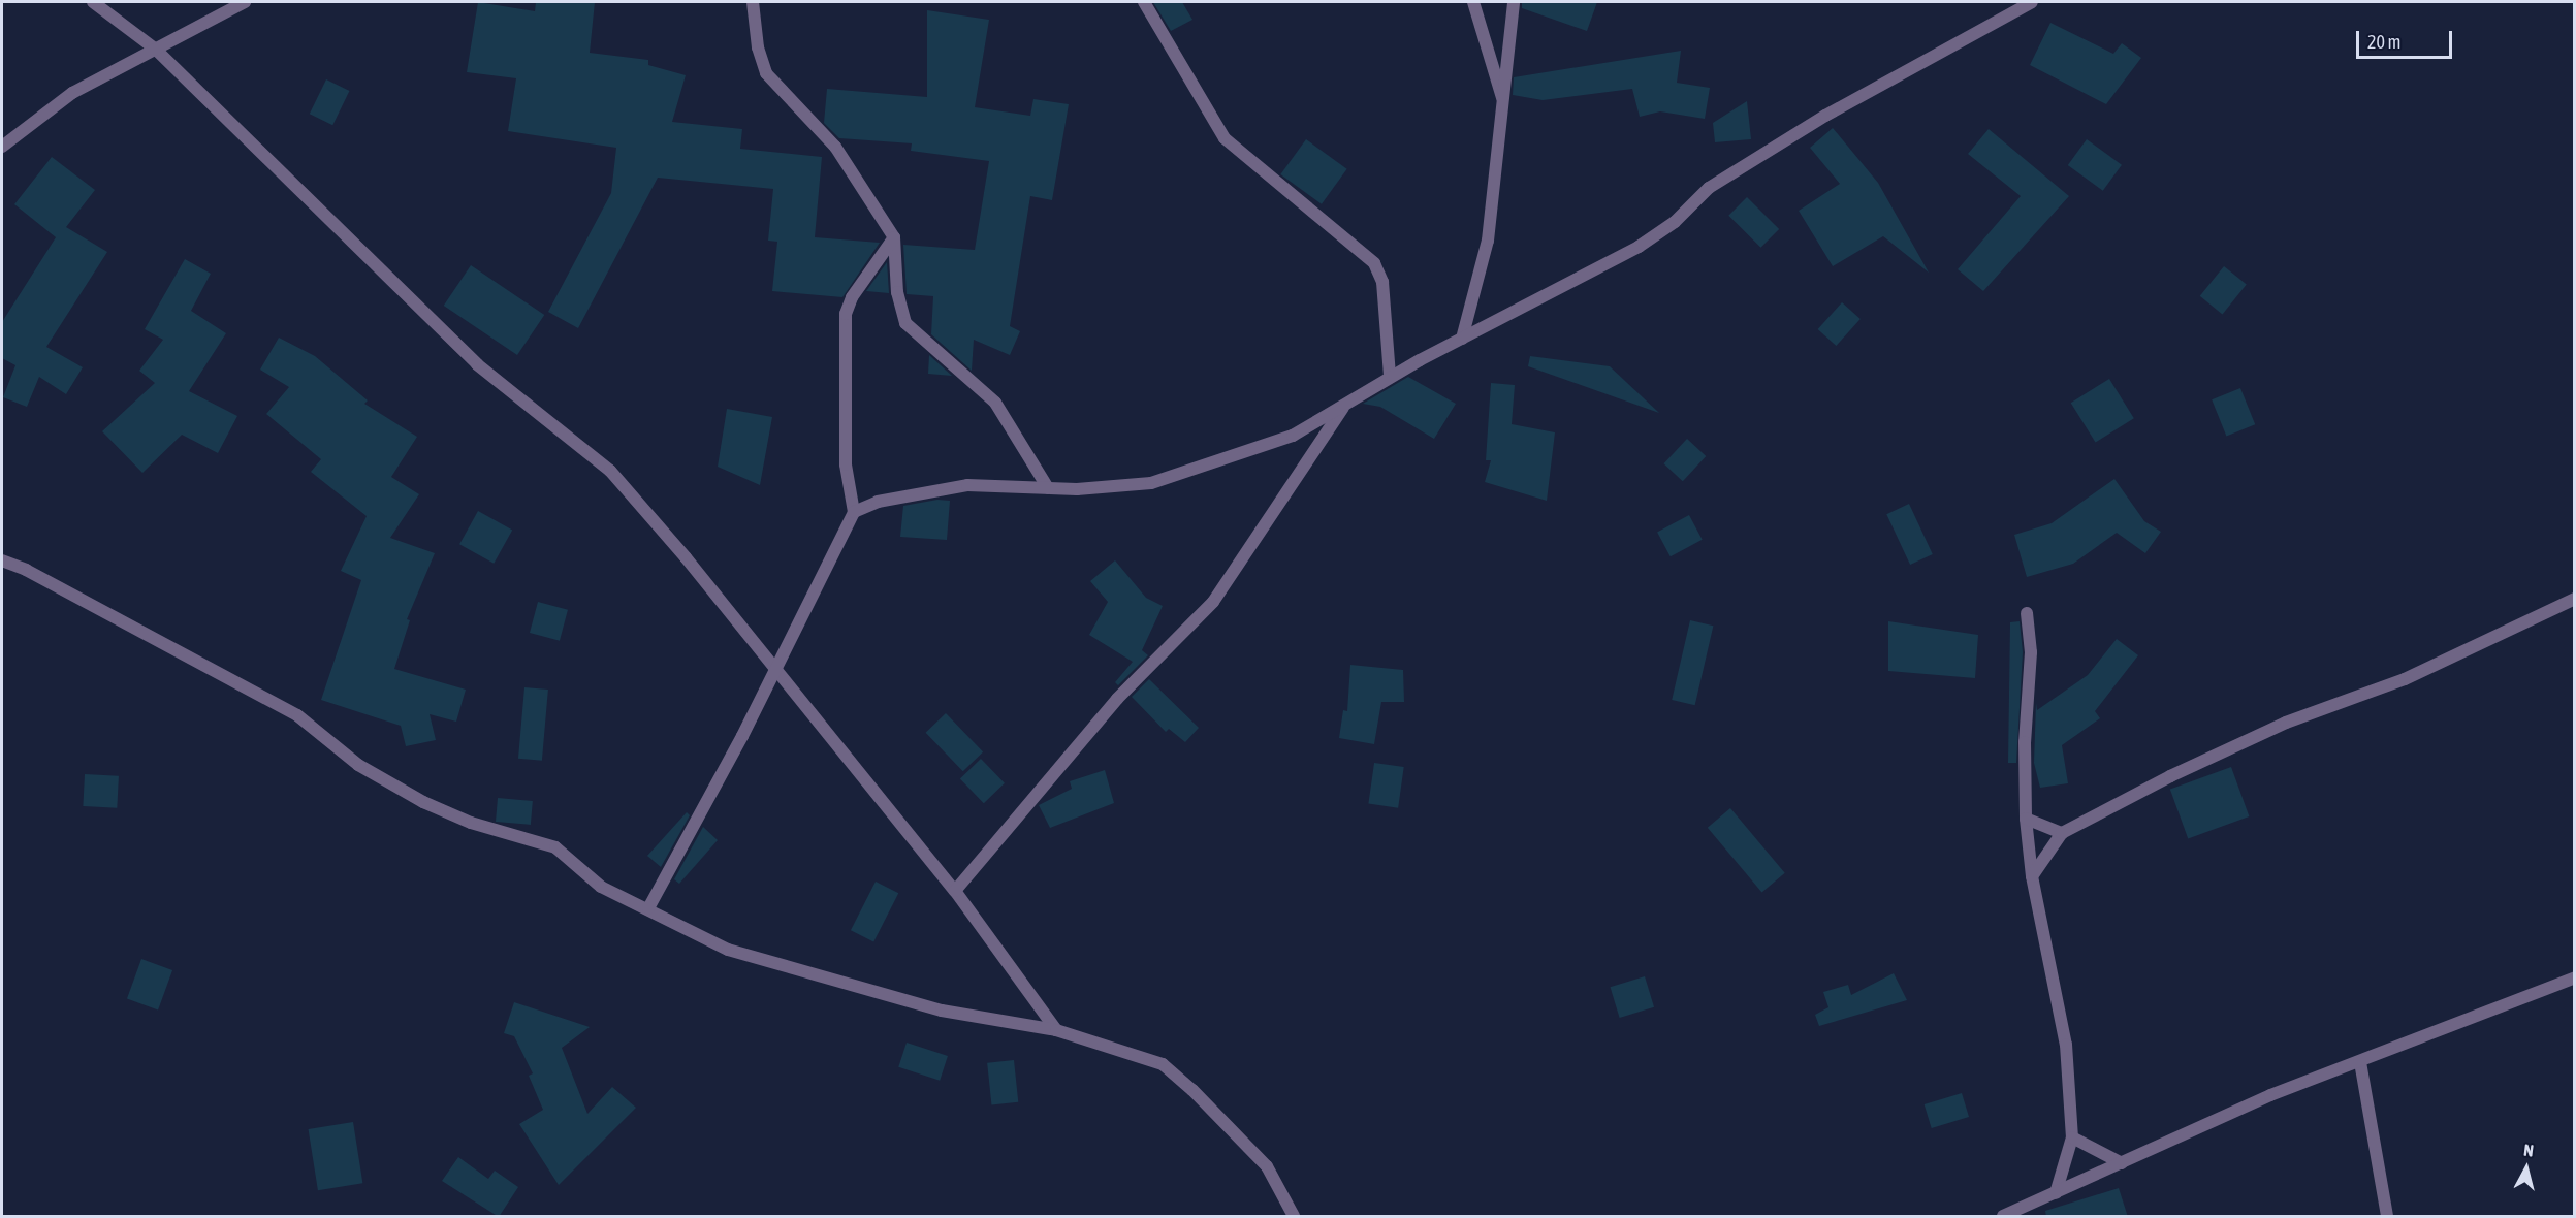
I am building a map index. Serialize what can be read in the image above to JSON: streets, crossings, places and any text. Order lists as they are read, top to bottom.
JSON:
{
  "scale_bar": "20 m",
  "north": "top"
}
